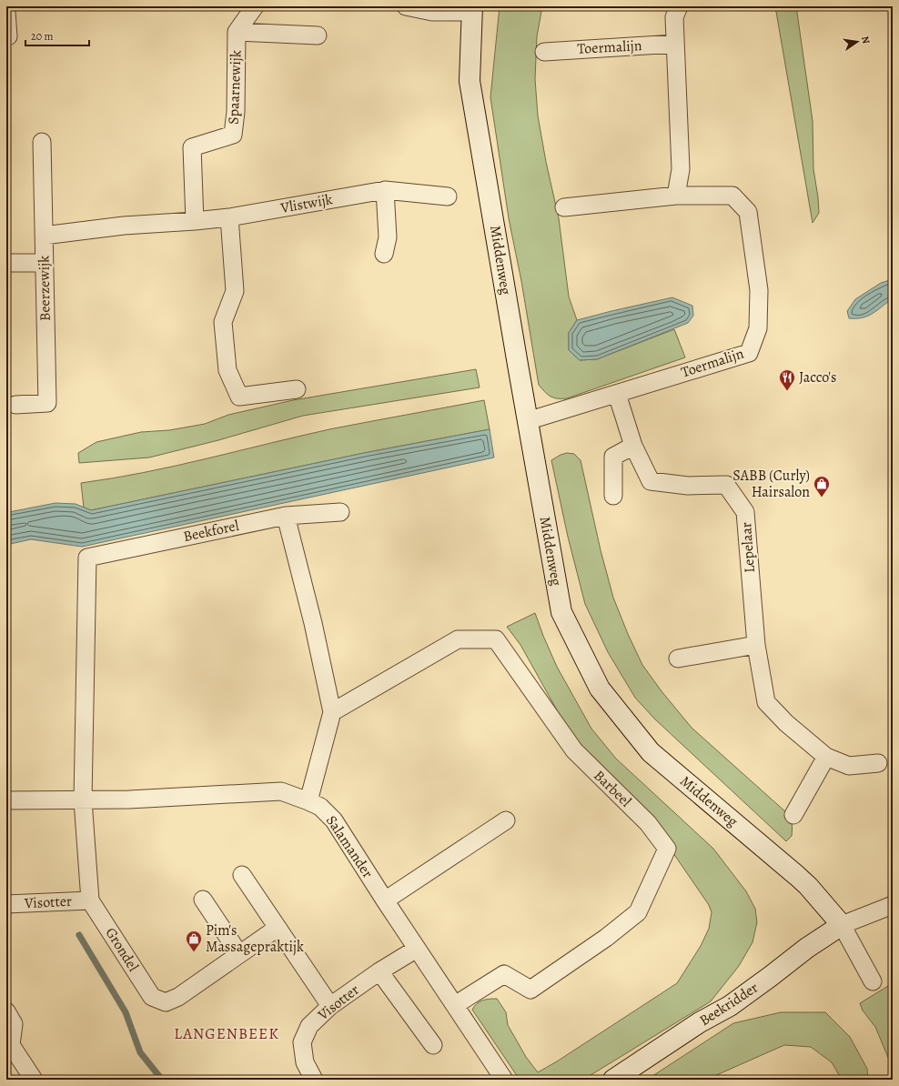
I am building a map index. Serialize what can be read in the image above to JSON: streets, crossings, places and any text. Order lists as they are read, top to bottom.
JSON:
{
  "streets": {
    "street": [
      "Toermalijn",
      "Spaarnewijk",
      "Vlistwijk",
      "Middenweg",
      "Beerzewijk",
      "Beekforel",
      "Lepelaar",
      "Barbeel",
      "Salamander",
      "Visotter",
      "Grondel",
      "Beekridder"
    ]
  },
  "crossings": [
    ["Toermalijn", "Middenweg"],
    ["Toermalijn", "Lepelaar"],
    ["Middenweg", "Beekridder"],
    ["Beekforel", "Salamander"],
    ["Beekforel", "Grondel"],
    ["Barbeel", "Salamander"],
    ["Salamander", "Visotter"],
    ["Salamander", "Grondel"],
    ["Visotter", "Grondel"]
  ],
  "districts": ["LANGENBEEK"],
  "places": {
    "restaurant": ["Jacco's"],
    "shop": ["SABB (Curly) Hairsalon", "Pim's Massagepraktijk"]
  },
  "scale_bar": "20 m",
  "north": "right"
}
